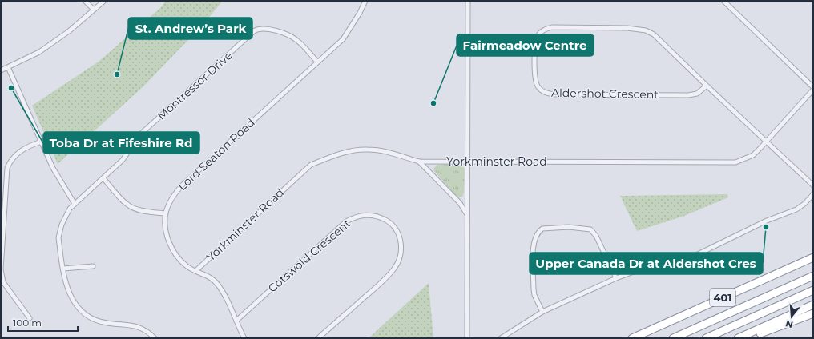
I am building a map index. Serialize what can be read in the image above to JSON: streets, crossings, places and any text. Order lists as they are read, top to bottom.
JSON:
{
  "streets": {
    "highway": ["401"],
    "street": [
      "Montressor Drive",
      "Aldershot Crescent",
      "Lord Seaton Road",
      "Yorkminster Road",
      "Cotswold Crescent"
    ]
  },
  "crossings": [
    ["Montressor Drive", "Lord Seaton Road"],
    ["Aldershot Crescent", "Yorkminster Road"],
    ["Lord Seaton Road", "Yorkminster Road"],
    ["Lord Seaton Road", "Cotswold Crescent"]
  ],
  "places": [
    "St. Andrew’s Park",
    "Toba Dr at Fifeshire Rd",
    "Fairmeadow Centre",
    "Upper Canada Dr at Aldershot Cres"
  ],
  "scale_bar": "100 m",
  "north": "bottom"
}
